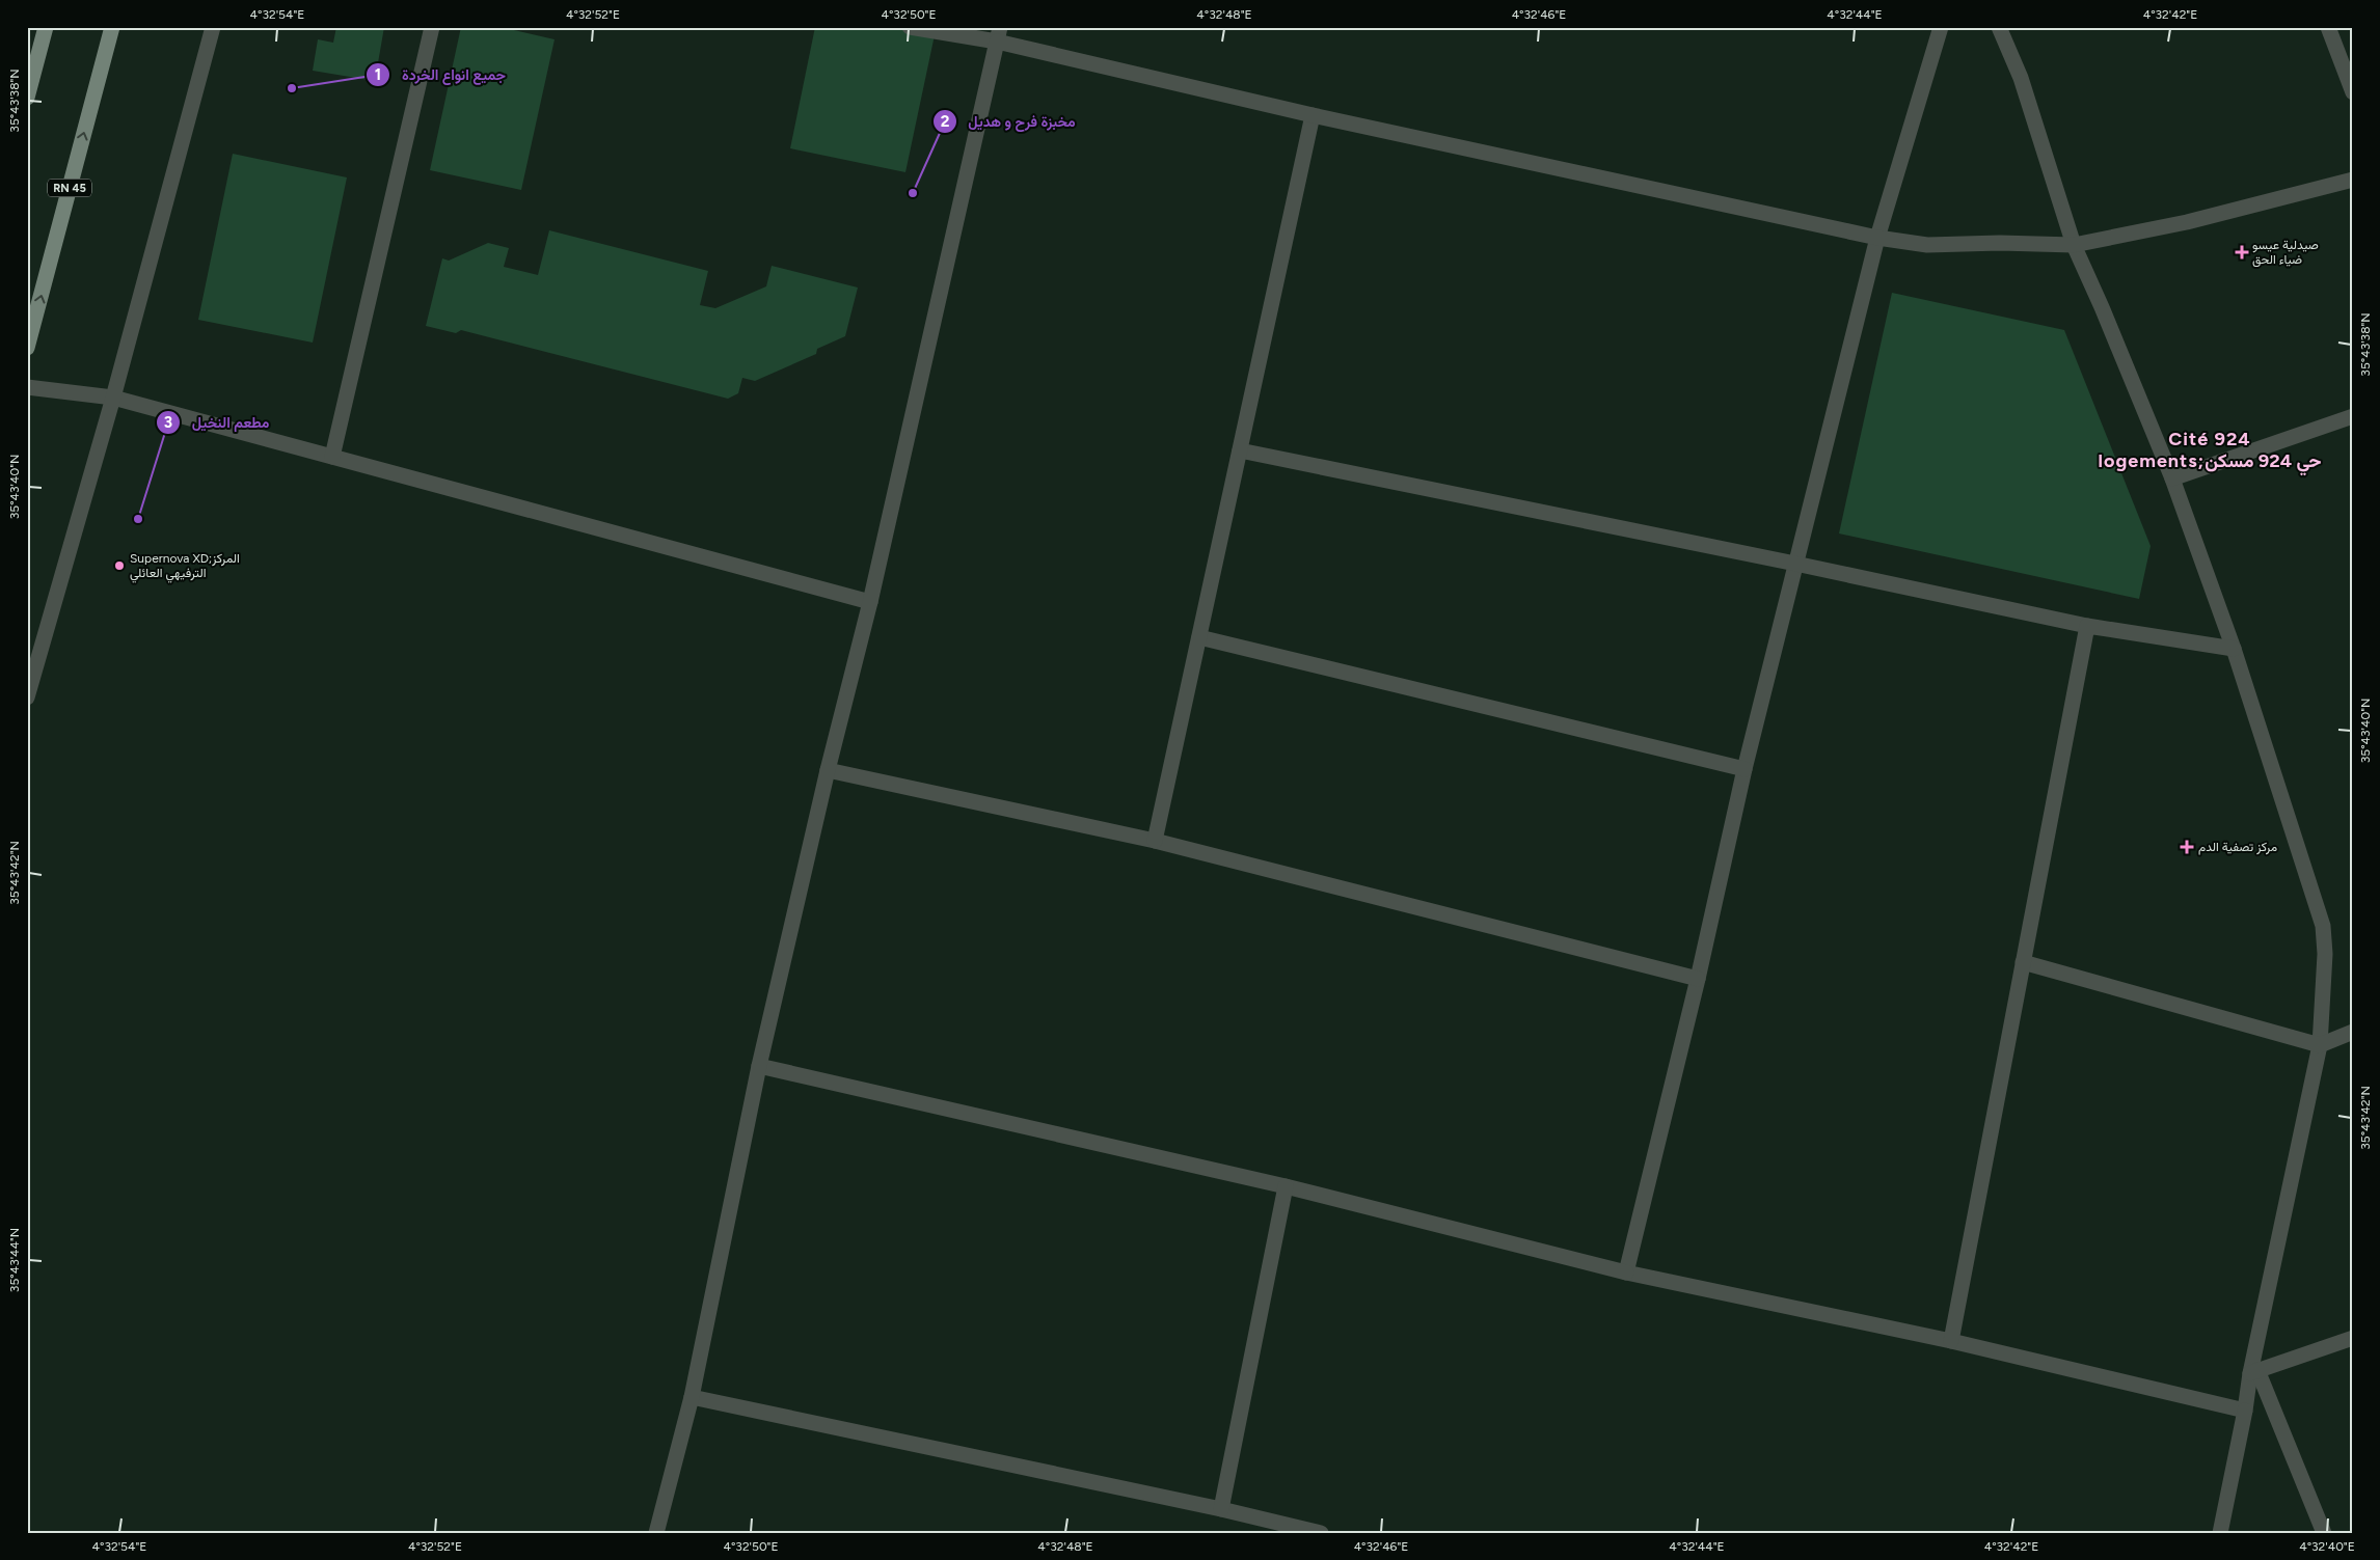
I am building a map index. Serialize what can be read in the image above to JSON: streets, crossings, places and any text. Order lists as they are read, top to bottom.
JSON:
{
  "streets": {
    "main road": ["RN 45"]
  },
  "districts": ["Cité 924 logements;حي 924 مسكن"],
  "places": {
    "other": [
      "جميع انواع الخردة",
      "مخبزة فرح و هديل",
      "مطعم النخيل",
      "Supernova XD;المركز الترفيهي العائلي"
    ],
    "health": ["صيدلية عيسو ضياء الحق", "مركز تصفية الدم"]
  },
  "coordinates": [
    "4°32'54\"E",
    "4°32'52\"E",
    "4°32'50\"E",
    "4°32'48\"E",
    "4°32'46\"E",
    "4°32'44\"E",
    "4°32'42\"E",
    "35°43'38\"N",
    "35°43'40\"N",
    "35°43'42\"N",
    "35°43'44\"N",
    "4°32'40\"E"
  ]
}
